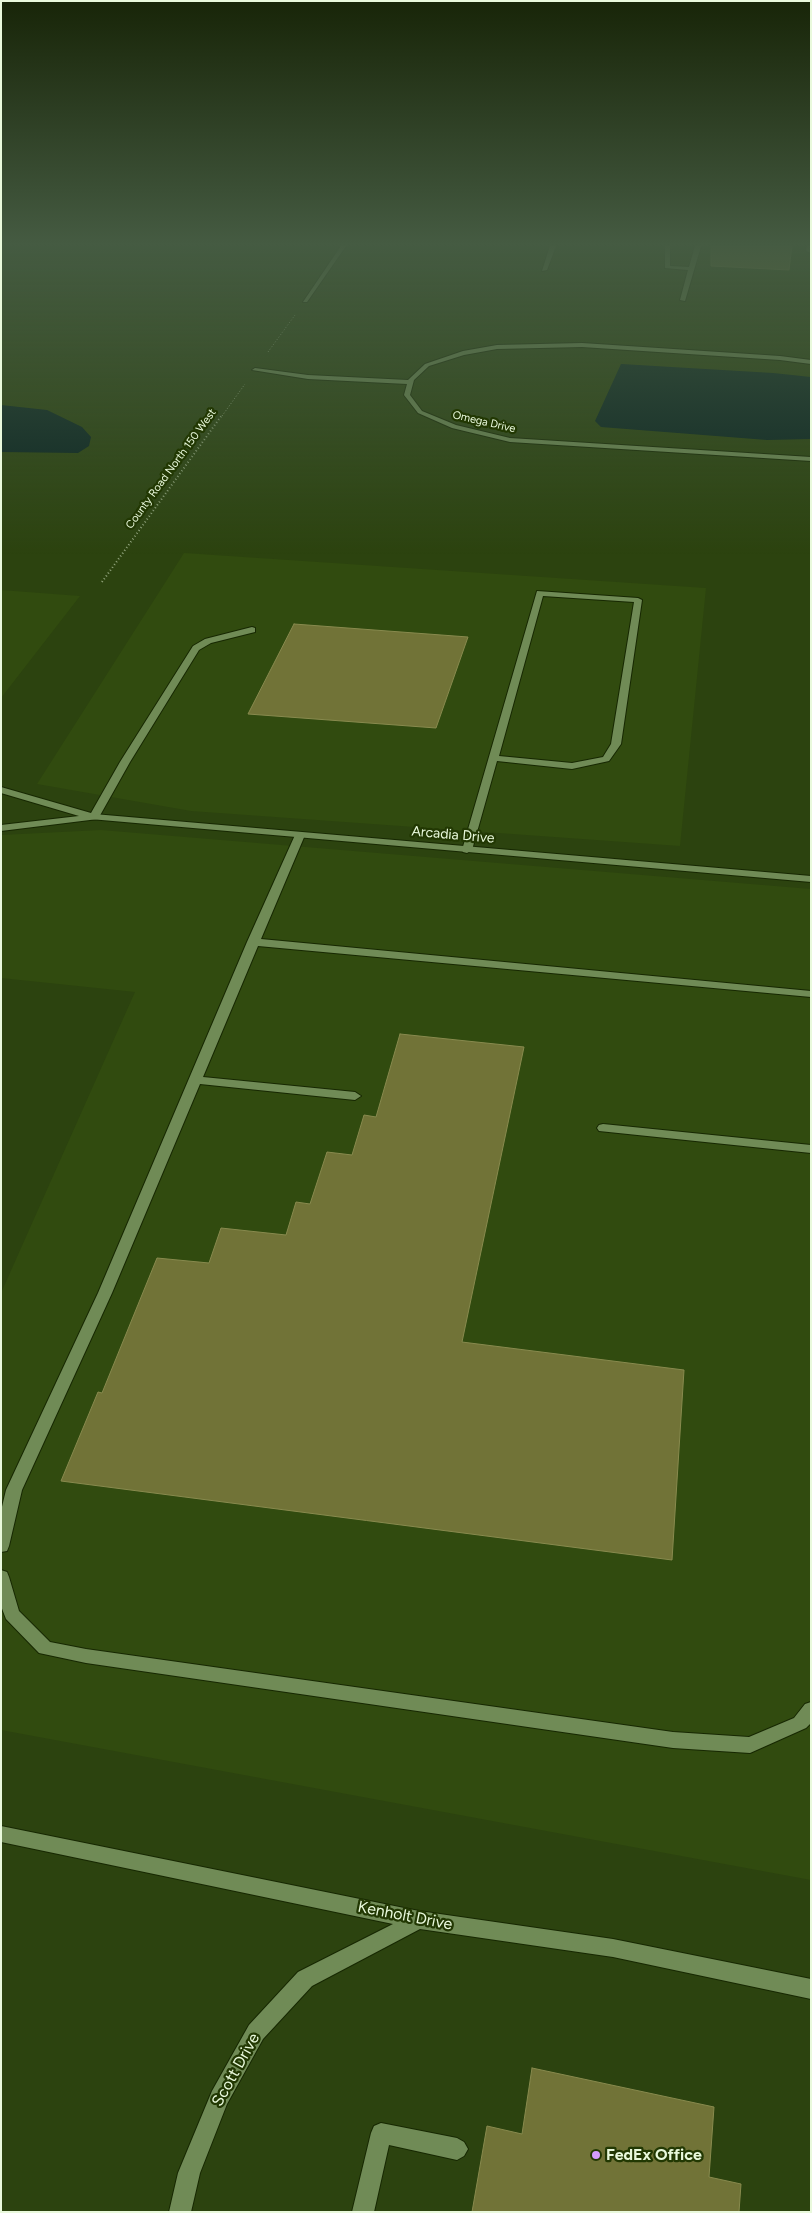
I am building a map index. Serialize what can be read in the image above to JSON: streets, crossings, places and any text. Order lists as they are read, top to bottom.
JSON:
{
  "streets": {
    "street": [
      "Omega Drive",
      "Arcadia Drive",
      "Kenholt Drive",
      "Scott Drive"
    ],
    "path": ["County Road North 150 West"]
  },
  "crossings": [
    ["Kenholt Drive", "Scott Drive"]
  ],
  "places": ["FedEx Office"]
}
